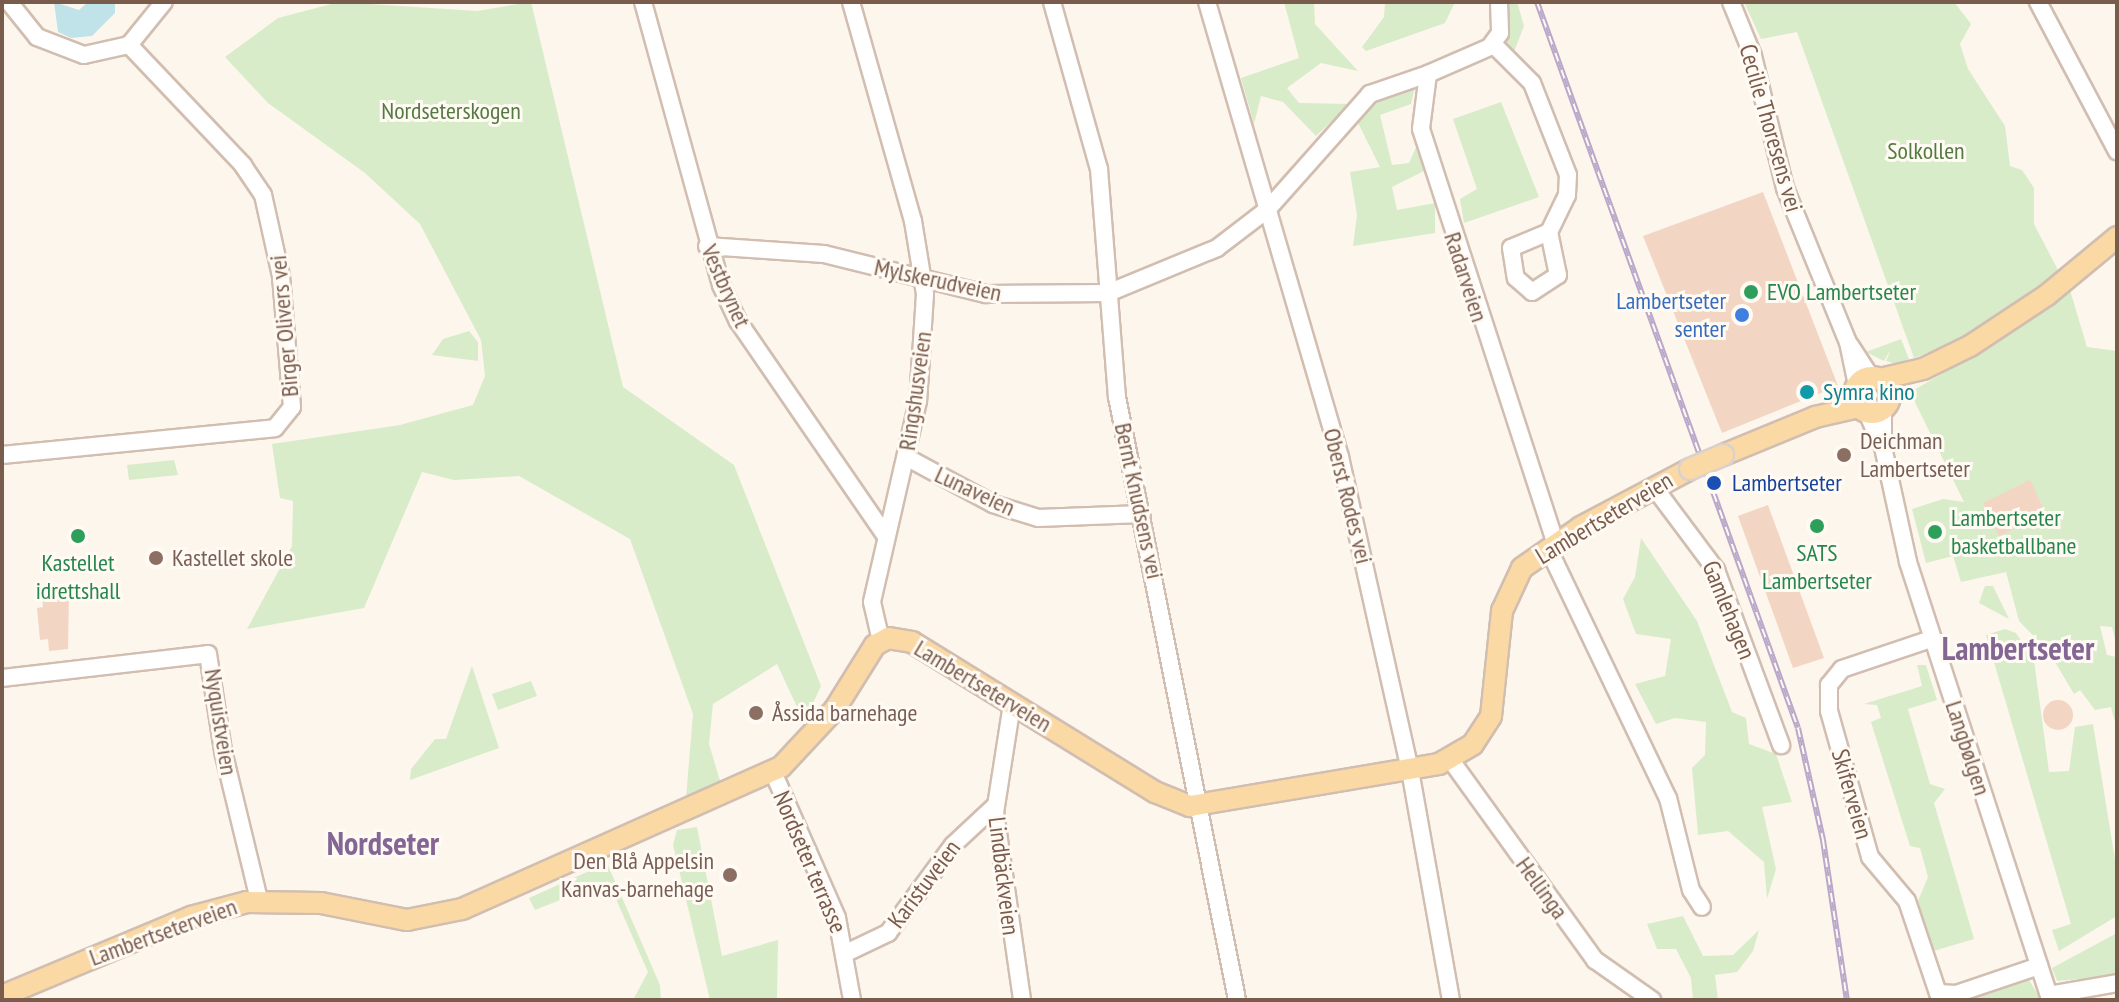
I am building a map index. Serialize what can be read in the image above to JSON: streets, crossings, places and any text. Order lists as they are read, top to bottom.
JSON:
{
  "streets": {
    "main road": ["Lambertseterveien"],
    "street": [
      "Cecilie Thoresens vei",
      "Radarveien",
      "Mylskerudveien",
      "Vestbrynet",
      "Birger Olivers vei",
      "Ringshusveien",
      "Lunaveien",
      "Oberst Rodes vei",
      "Bernt Knudsens vei",
      "Gamlehagen",
      "Nyquistveien",
      "Langbølgen",
      "Skiferveien",
      "Nordseter terrasse",
      "Lindbäckveien",
      "Karistuveien",
      "Hellinga"
    ]
  },
  "crossings": [
    ["Cecilie Thoresens vei", "Lambertseterveien"],
    ["Cecilie Thoresens vei", "Langbølgen"],
    ["Radarveien", "Mylskerudveien"],
    ["Radarveien", "Lambertseterveien"],
    ["Mylskerudveien", "Vestbrynet"],
    ["Mylskerudveien", "Ringshusveien"],
    ["Mylskerudveien", "Oberst Rodes vei"],
    ["Mylskerudveien", "Bernt Knudsens vei"],
    ["Vestbrynet", "Ringshusveien"],
    ["Ringshusveien", "Lunaveien"],
    ["Ringshusveien", "Lambertseterveien"],
    ["Lunaveien", "Bernt Knudsens vei"],
    ["Oberst Rodes vei", "Lambertseterveien"],
    ["Bernt Knudsens vei", "Lambertseterveien"],
    ["Lambertseterveien", "Gamlehagen"],
    ["Lambertseterveien", "Nyquistveien"],
    ["Lambertseterveien", "Langbølgen"],
    ["Lambertseterveien", "Nordseter terrasse"],
    ["Lambertseterveien", "Lindbäckveien"],
    ["Lambertseterveien", "Hellinga"],
    ["Langbølgen", "Skiferveien"],
    ["Nordseter terrasse", "Karistuveien"],
    ["Lindbäckveien", "Karistuveien"]
  ],
  "districts": ["Lambertseter", "Nordseter"],
  "parks": ["Nordseterskogen", "Solkollen"],
  "places": [
    "EVO Lambertseter",
    "Lambertseter senter",
    "Symra kino",
    "Deichman Lambertseter",
    "Lambertseter",
    "SATS Lambertseter",
    "Lambertseter basketballbane",
    "Kastellet idrettshall",
    "Kastellet skole",
    "Åssida barnehage",
    "Den Blå Appelsin Kanvas-barnehage"
  ]
}
